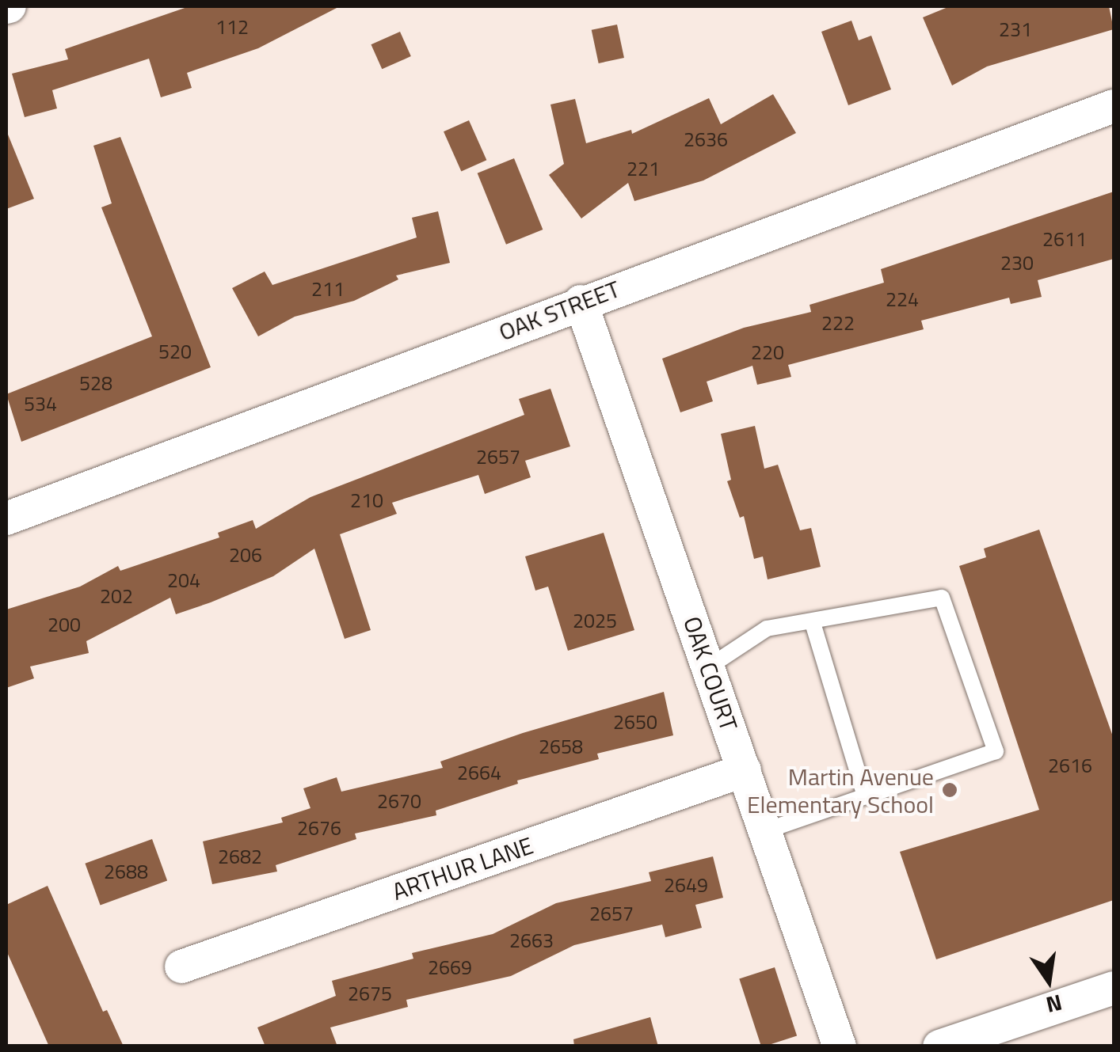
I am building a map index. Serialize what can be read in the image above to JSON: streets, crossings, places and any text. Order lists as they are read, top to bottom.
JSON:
{
  "streets": {
    "street": ["OAK STREET", "OAK COURT", "ARTHUR LANE"]
  },
  "crossings": [
    ["OAK STREET", "OAK COURT"],
    ["OAK COURT", "ARTHUR LANE"]
  ],
  "places": ["Martin Avenue Elementary School"],
  "house_numbers": [
    "112",
    "231",
    "2636",
    "221",
    "2611",
    "230",
    "211",
    "224",
    "222",
    "520",
    "220",
    "528",
    "534",
    "2657",
    "210",
    "206",
    "204",
    "202",
    "2025",
    "200",
    "2650",
    "2658",
    "2616",
    "2664",
    "2670",
    "2676",
    "2682",
    "2688",
    "2649",
    "2657",
    "2663",
    "2669",
    "2675"
  ],
  "north": "bottom"
}
